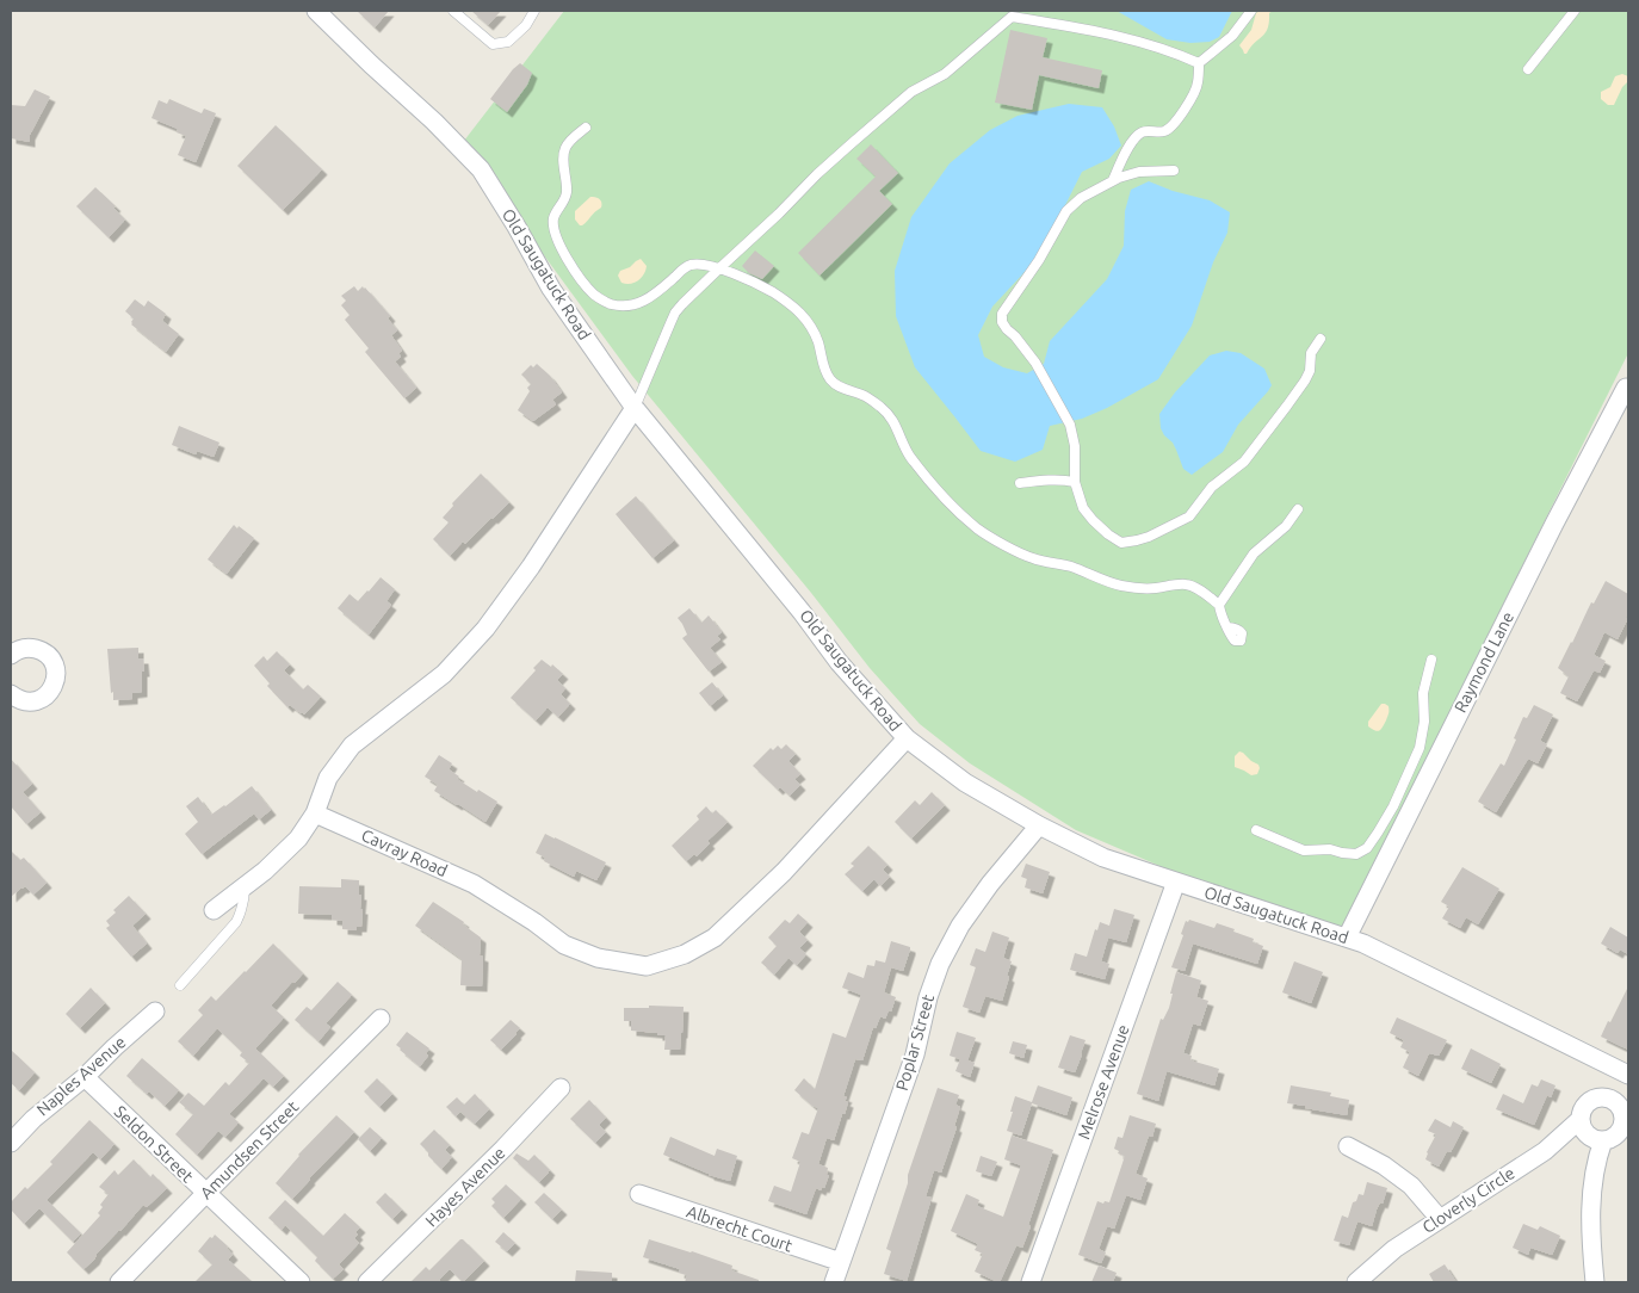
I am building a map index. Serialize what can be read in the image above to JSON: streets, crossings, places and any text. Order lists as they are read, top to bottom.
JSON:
{
  "streets": {
    "street": [
      "Old Saugatuck Road",
      "Raymond Lane",
      "Cavray Road",
      "Poplar Street",
      "Naples Avenue",
      "Melrose Avenue",
      "Seldon Street",
      "Amundsen Street",
      "Hayes Avenue",
      "Cloverly Circle",
      "Albrecht Court"
    ]
  },
  "crossings": [
    ["Old Saugatuck Road", "Raymond Lane"],
    ["Old Saugatuck Road", "Cavray Road"],
    ["Old Saugatuck Road", "Poplar Street"],
    ["Old Saugatuck Road", "Melrose Avenue"],
    ["Poplar Street", "Albrecht Court"],
    ["Naples Avenue", "Seldon Street"],
    ["Seldon Street", "Amundsen Street"]
  ]
}
